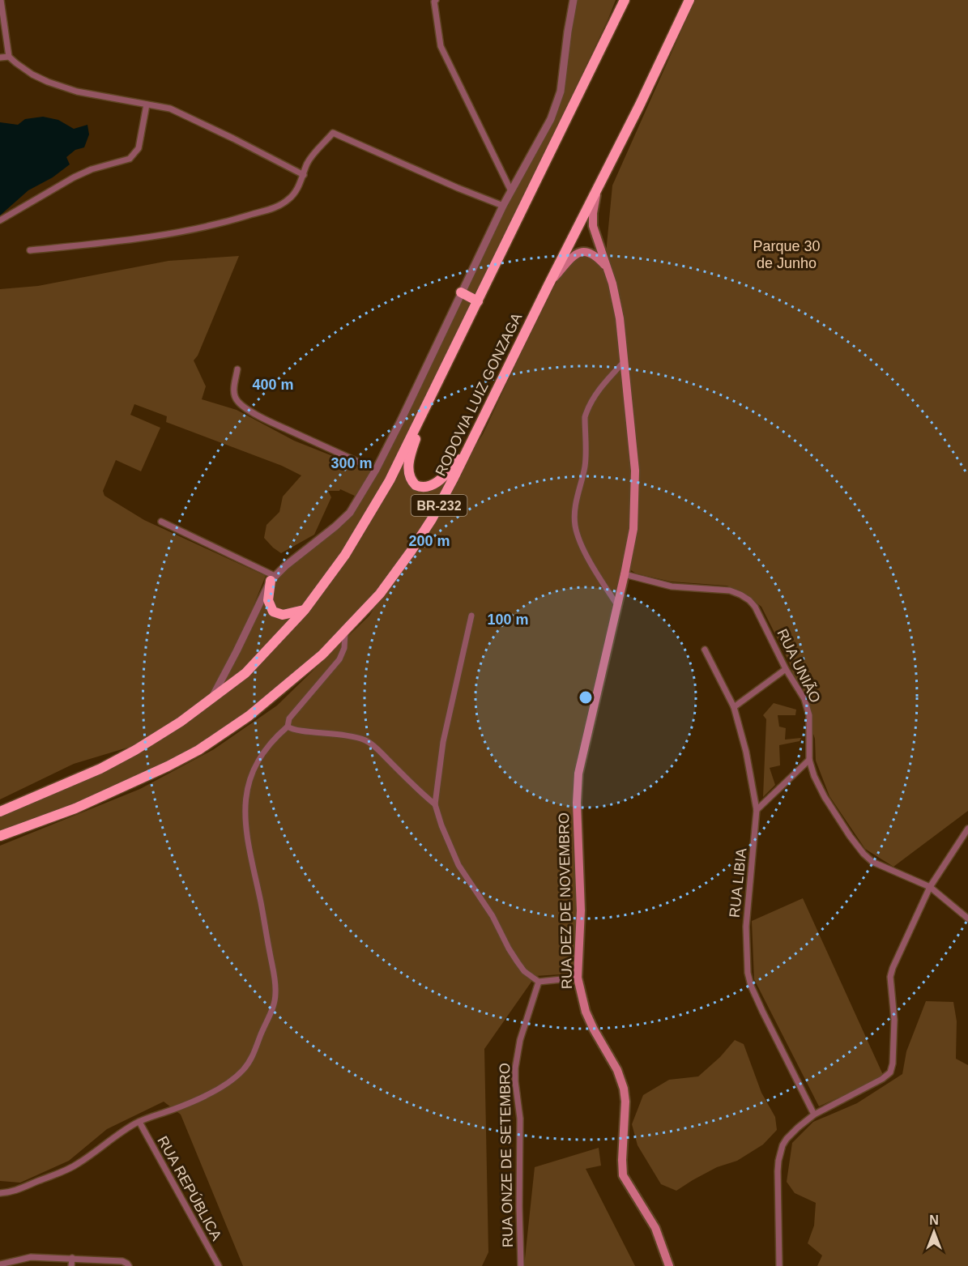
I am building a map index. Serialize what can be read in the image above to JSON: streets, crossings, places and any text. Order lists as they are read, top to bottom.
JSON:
{
  "streets": {
    "highway": ["RODOVIA LUIZ GONZAGA", "BR-232"],
    "main road": ["RUA DEZ DE NOVEMBRO"],
    "street": [
      "RUA UNIÃO",
      "RUA LIBIA",
      "RUA ONZE DE SETEMBRO",
      "RUA REPÚBLICA"
    ]
  },
  "crossings": [
    ["RODOVIA LUIZ GONZAGA", "BR-232"],
    ["RODOVIA LUIZ GONZAGA", "RUA DEZ DE NOVEMBRO"],
    ["RUA UNIÃO", "RUA DEZ DE NOVEMBRO"]
  ],
  "parks": ["Parque 30 de Junho"],
  "north": "top",
  "rings": [
    "400 m",
    "300 m",
    "200 m",
    "100 m"
  ]
}
